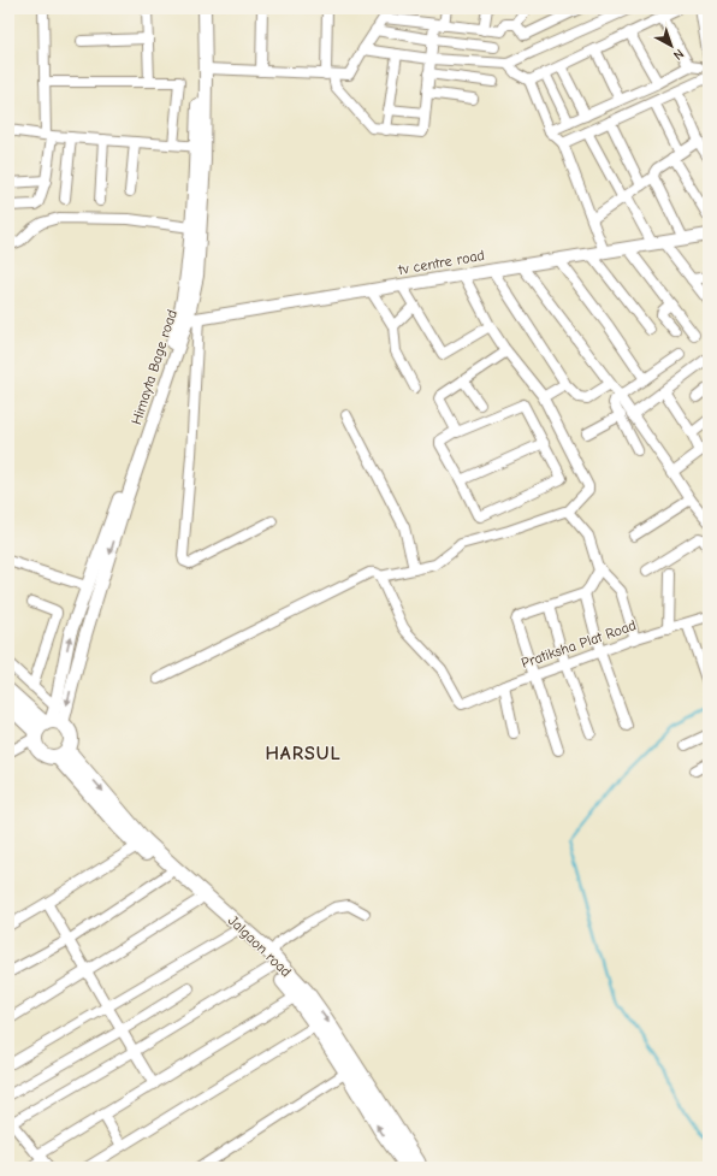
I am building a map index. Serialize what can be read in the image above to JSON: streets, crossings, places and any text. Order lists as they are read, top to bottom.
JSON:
{
  "streets": {
    "highway": ["Jalgaon road"],
    "main road": ["tv centre road", "Himayta Bage road"],
    "street": ["Pratiksha Plat Road"]
  },
  "crossings": [
    ["tv centre road", "Himayta Bage road"],
    ["Himayta Bage road", "Jalgaon road"]
  ],
  "districts": ["HARSUL"],
  "north": "bottom right"
}
